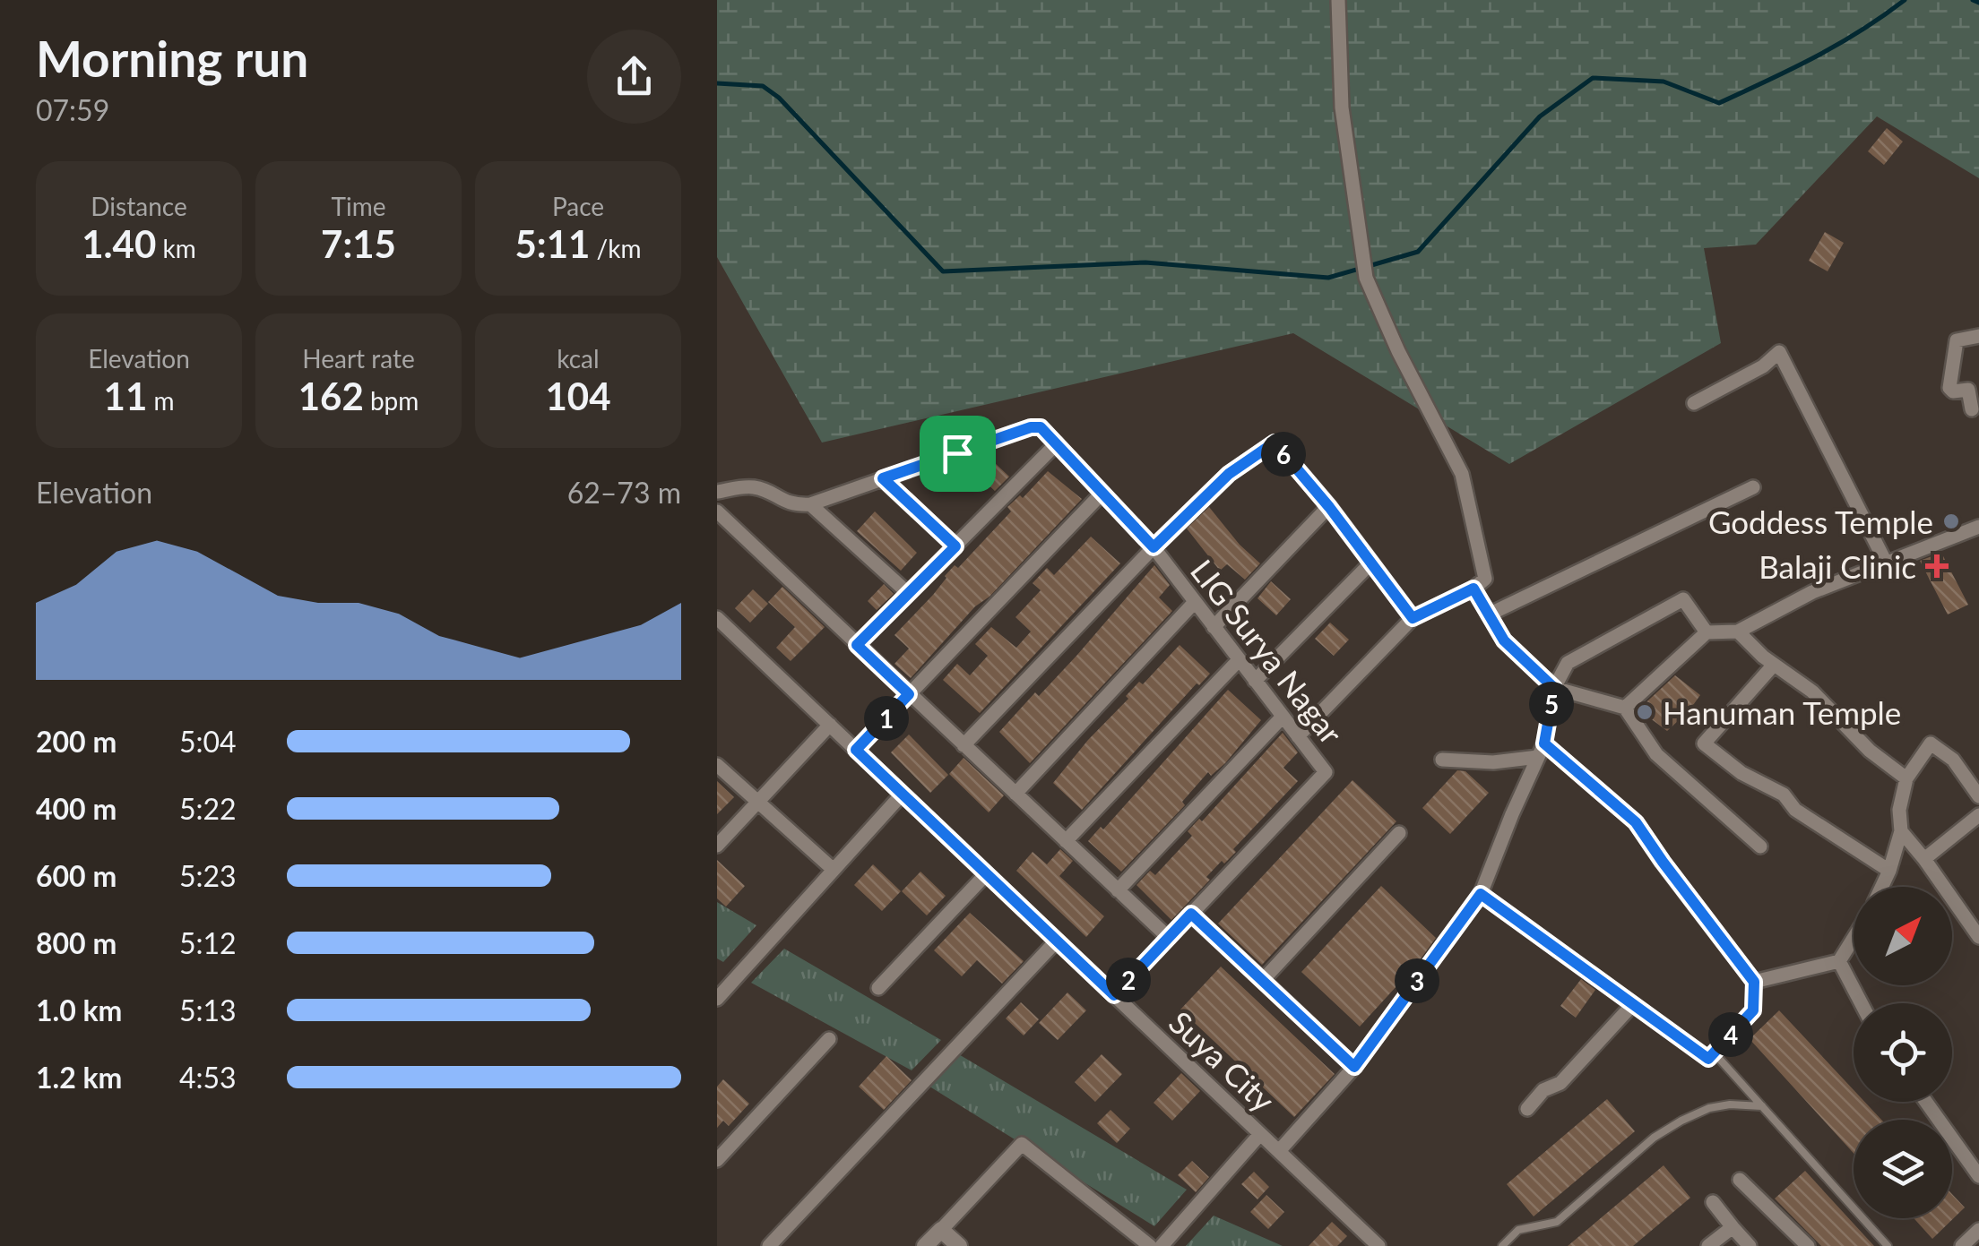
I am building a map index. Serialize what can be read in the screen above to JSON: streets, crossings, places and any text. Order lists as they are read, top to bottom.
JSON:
{
  "streets": {
    "street": ["LIG Surya Nagar", "Suya City"]
  },
  "crossings": [
    ["LIG Surya Nagar", "Suya City"]
  ],
  "places": {
    "other": ["Goddess Temple", "Hanuman Temple"],
    "health": ["Balaji Clinic"]
  },
  "north": "top right",
  "page": {
    "heading": ["Morning run", "07:59"],
    "stats": [
      ["Distance", "1.40 km"],
      ["Time", "7:15"],
      ["Pace", "5:11 /km"],
      ["Elevation", "11 m"],
      ["Heart rate", "162 bpm"],
      ["kcal", "104"]
    ],
    "pins": [
      "6",
      "5",
      "1",
      "2",
      "3",
      "4"
    ],
    "chart": ["Elevation", "62–73 m"],
    "list": [
      {
        "name": "200 m",
        "note": "5:04"
      },
      {
        "name": "400 m",
        "note": "5:22"
      },
      {
        "name": "600 m",
        "note": "5:23"
      },
      {
        "name": "800 m",
        "note": "5:12"
      },
      {
        "name": "1.0 km",
        "note": "5:13"
      },
      {
        "name": "1.2 km",
        "note": "4:53"
      }
    ]
  }
}
